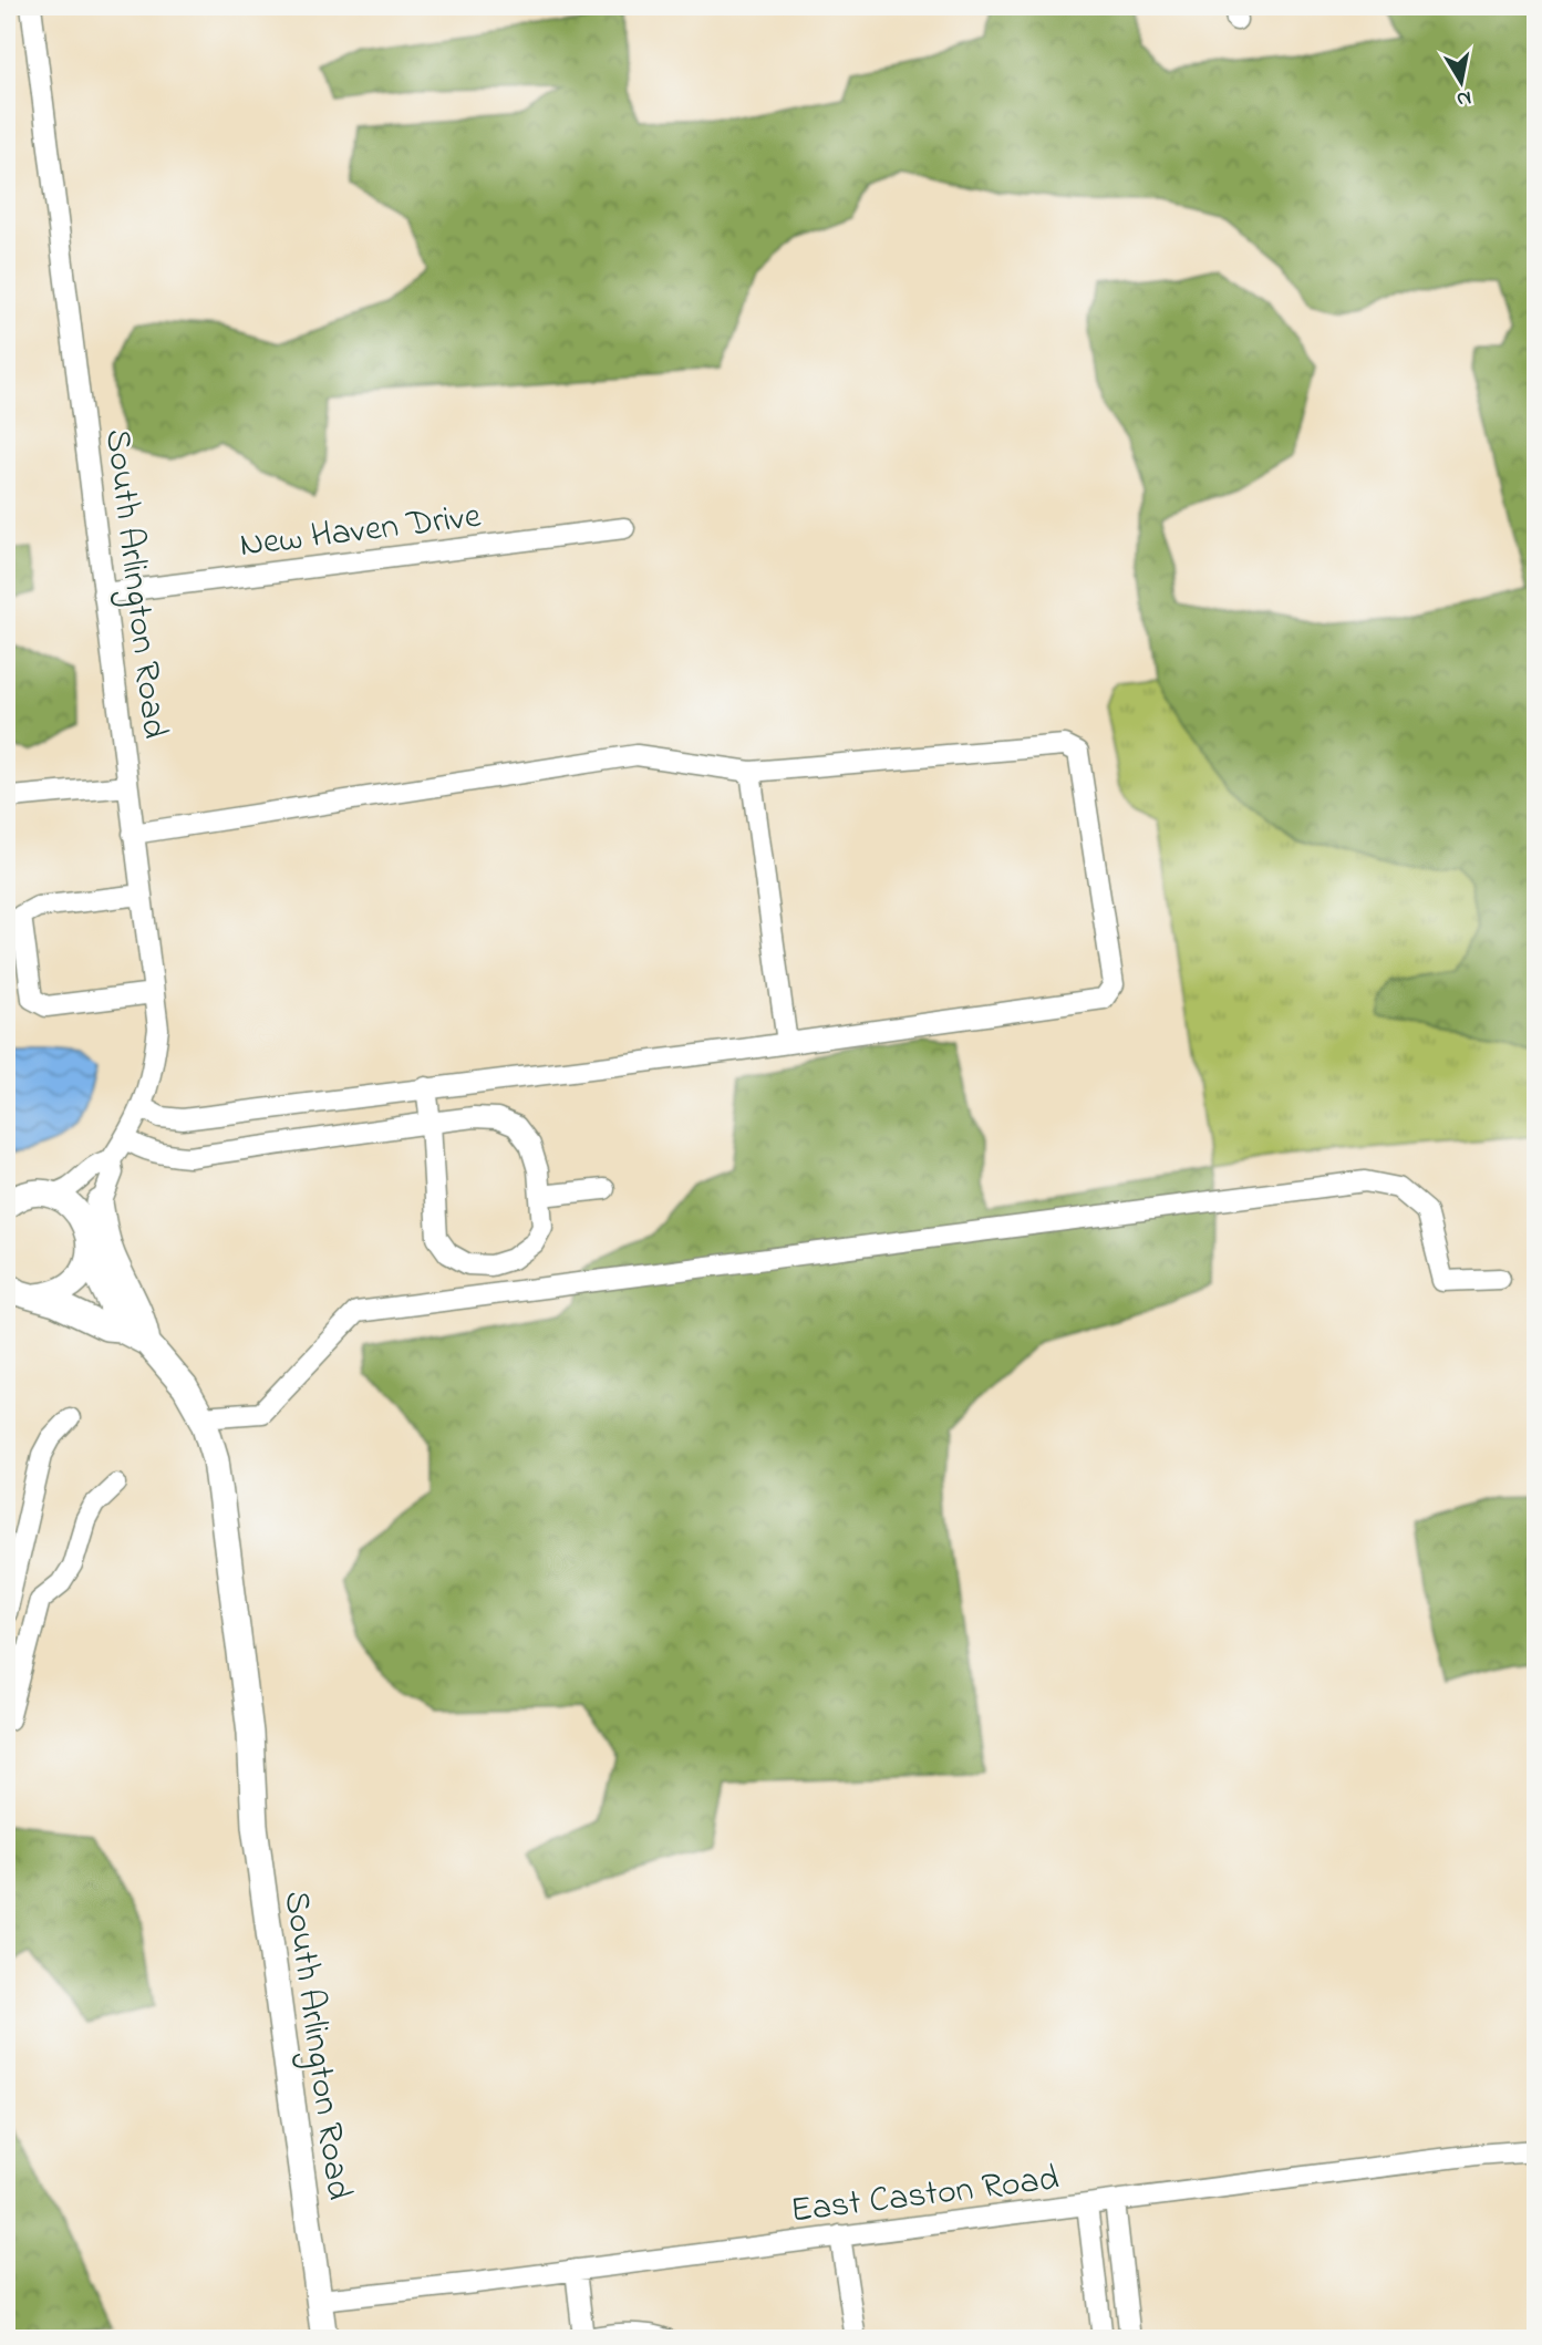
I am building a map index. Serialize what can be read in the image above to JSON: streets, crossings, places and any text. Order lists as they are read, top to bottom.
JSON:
{
  "streets": {
    "main road": ["South Arlington Road"],
    "street": ["New Haven Drive", "East Caston Road"]
  },
  "crossings": [
    ["New Haven Drive", "South Arlington Road"],
    ["South Arlington Road", "East Caston Road"]
  ],
  "north": "bottom"
}
